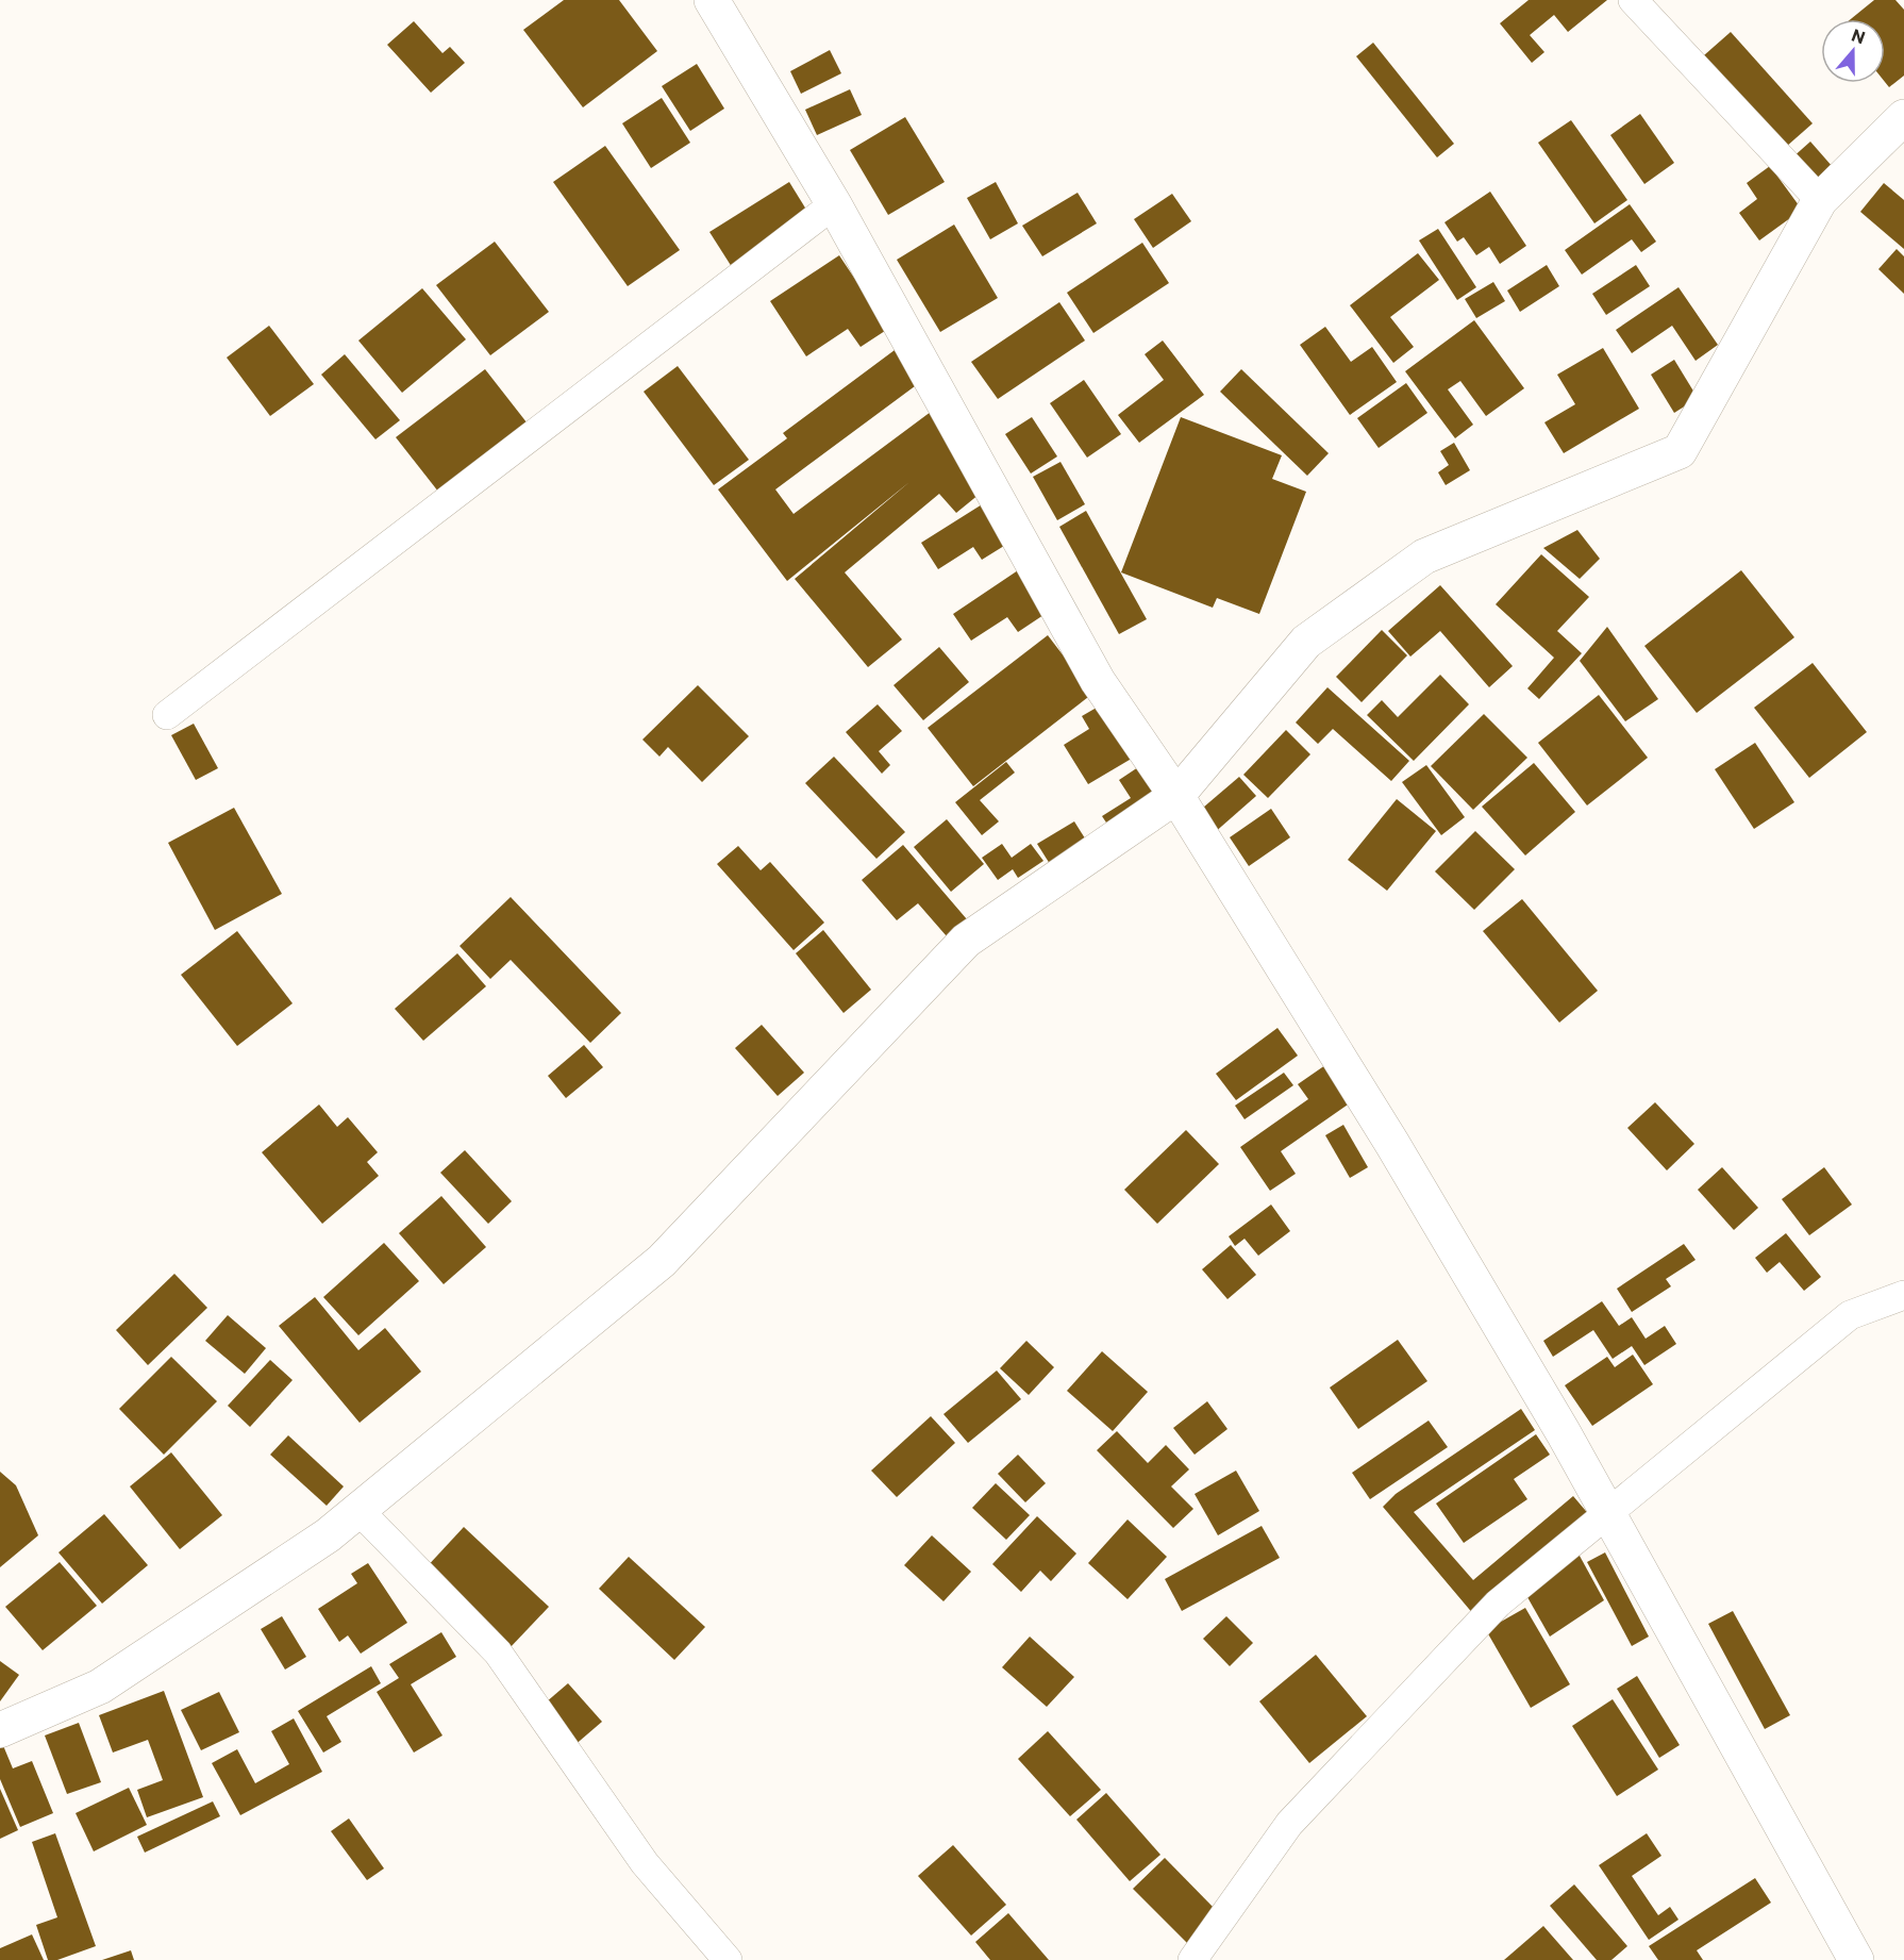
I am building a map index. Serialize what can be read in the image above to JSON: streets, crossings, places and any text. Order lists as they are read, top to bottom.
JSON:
{
  "north": "top"
}
